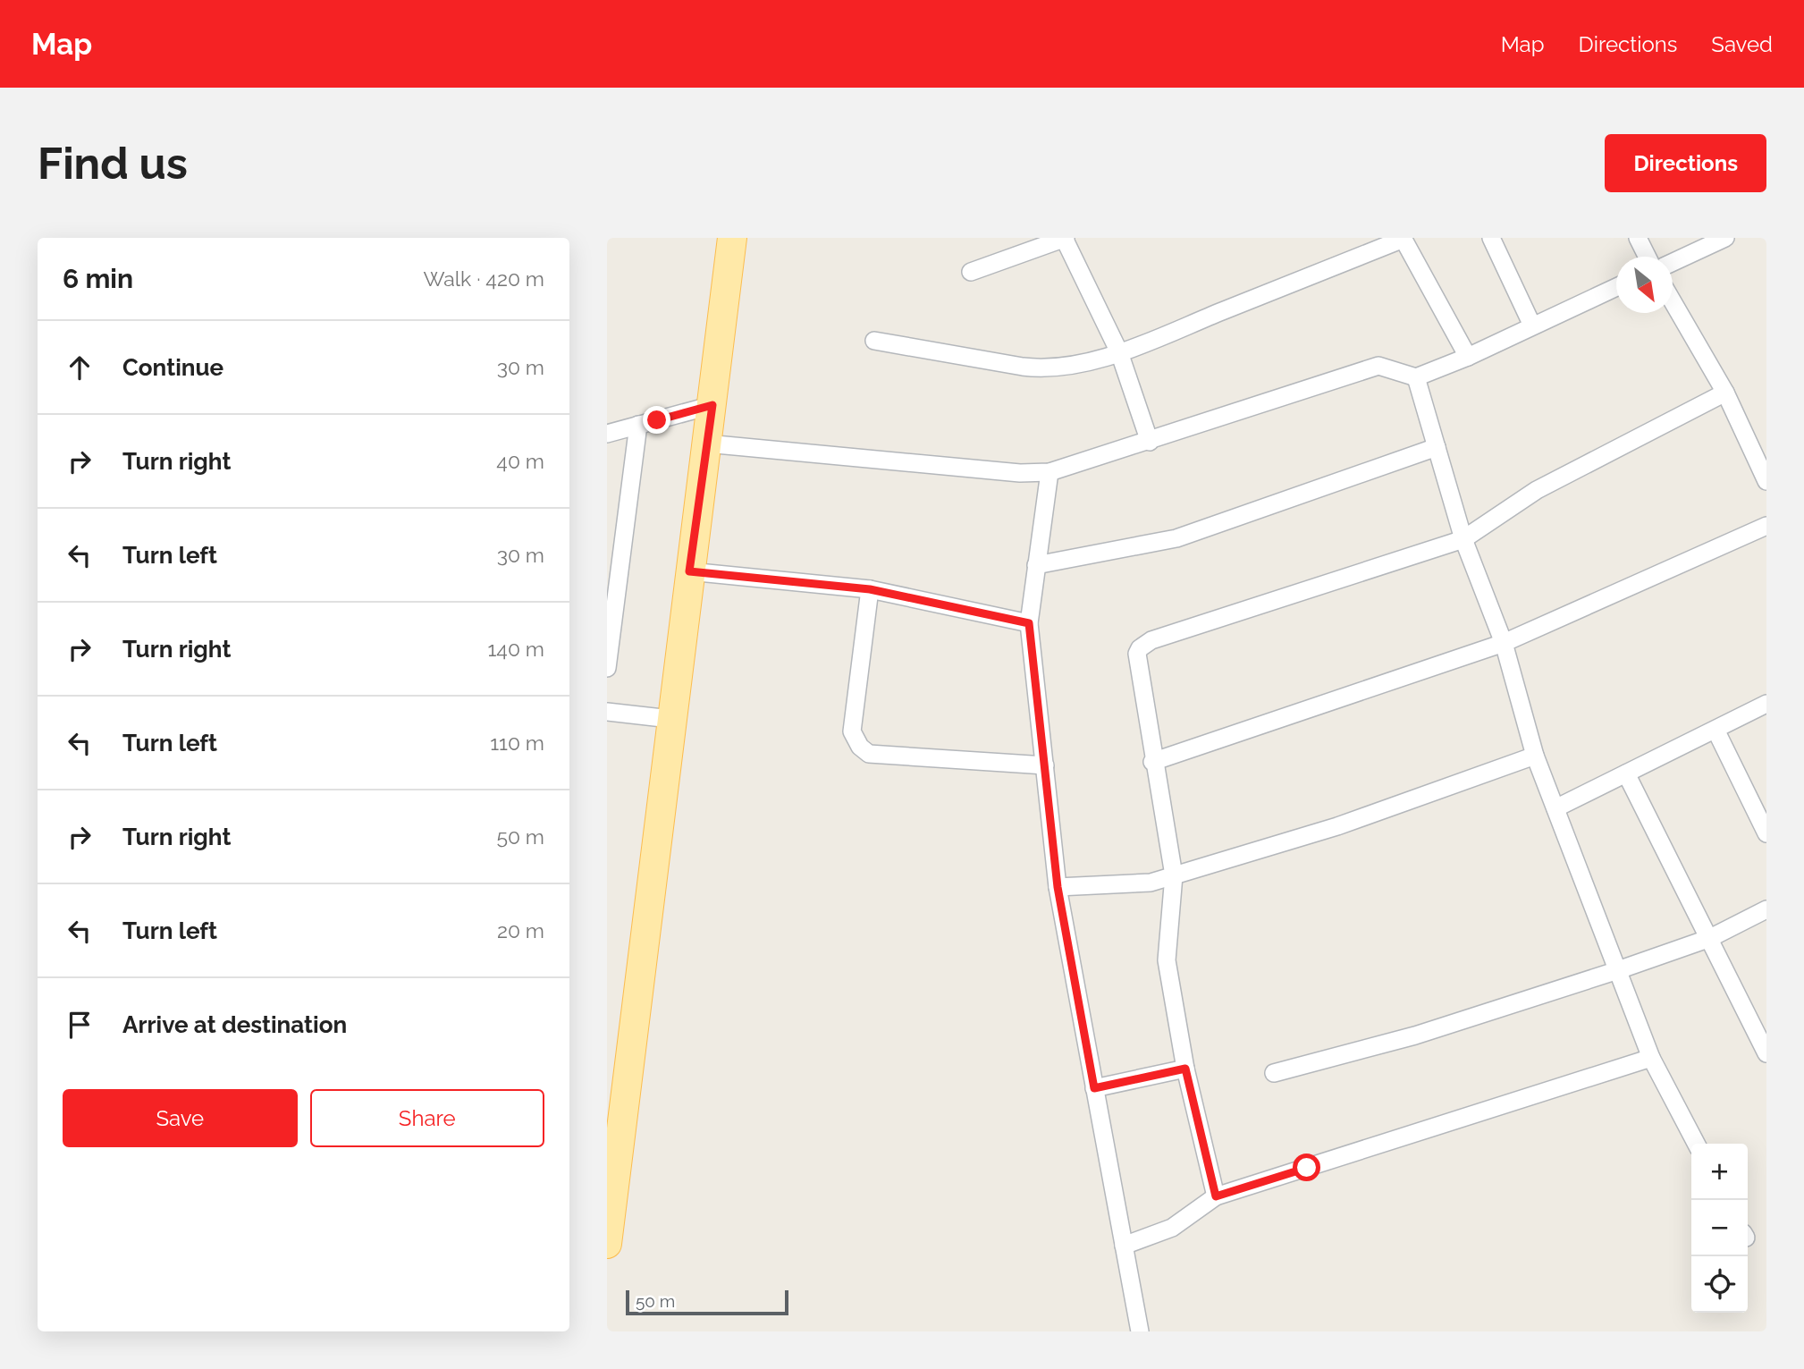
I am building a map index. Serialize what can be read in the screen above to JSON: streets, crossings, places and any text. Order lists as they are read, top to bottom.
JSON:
{
  "scale_bar": "50 m",
  "north": "bottom right",
  "page": {
    "header": "Map",
    "nav": ["Map", "Directions", "Saved"],
    "buttons": [
      "Directions",
      ["Save", "Share"]
    ],
    "title": "Find us",
    "heading": ["6 min", "Walk · 420 m"],
    "list": [
      ["Continue", "30 m"],
      ["Turn right", "40 m"],
      ["Turn left", "30 m"],
      ["Turn right", "140 m"],
      ["Turn left", "110 m"],
      ["Turn right", "50 m"],
      ["Turn left", "20 m"],
      "Arrive at destination"
    ],
    "map_buttons": ["+", "−"],
    "scale": "50 m"
  }
}
